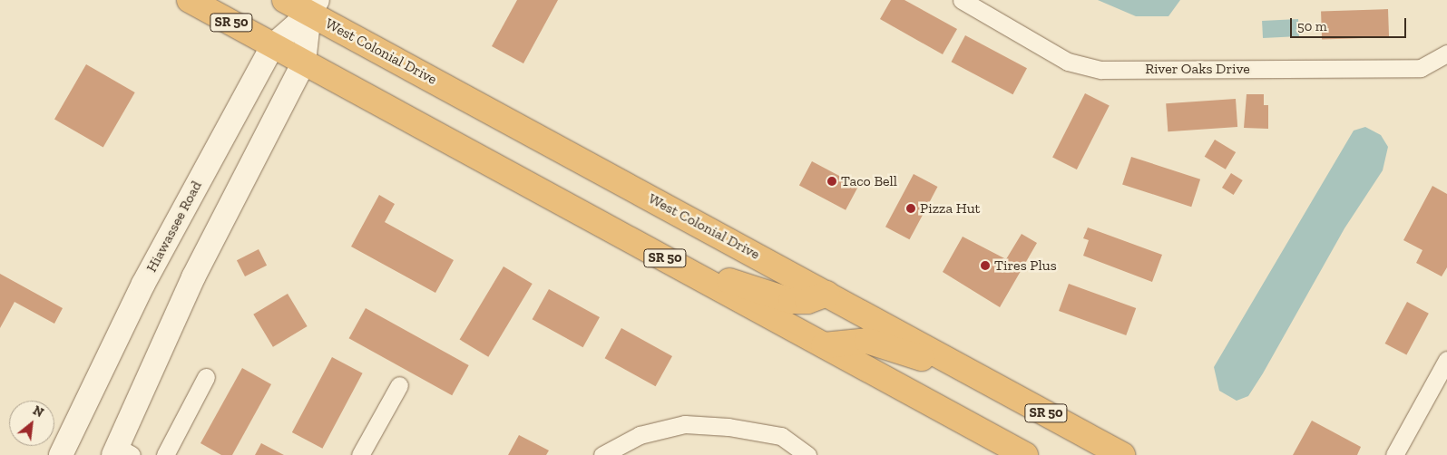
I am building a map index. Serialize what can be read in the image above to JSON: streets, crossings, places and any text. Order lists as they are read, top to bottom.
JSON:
{
  "streets": {
    "highway": ["SR 50", "West Colonial Drive"],
    "main road": ["Hiawassee Road"],
    "street": ["River Oaks Drive"]
  },
  "crossings": [
    ["SR 50", "Hiawassee Road"],
    ["West Colonial Drive", "Hiawassee Road"]
  ],
  "places": ["Taco Bell", "Pizza Hut", "Tires Plus"],
  "scale_bar": "50 m",
  "north": "top right"
}
